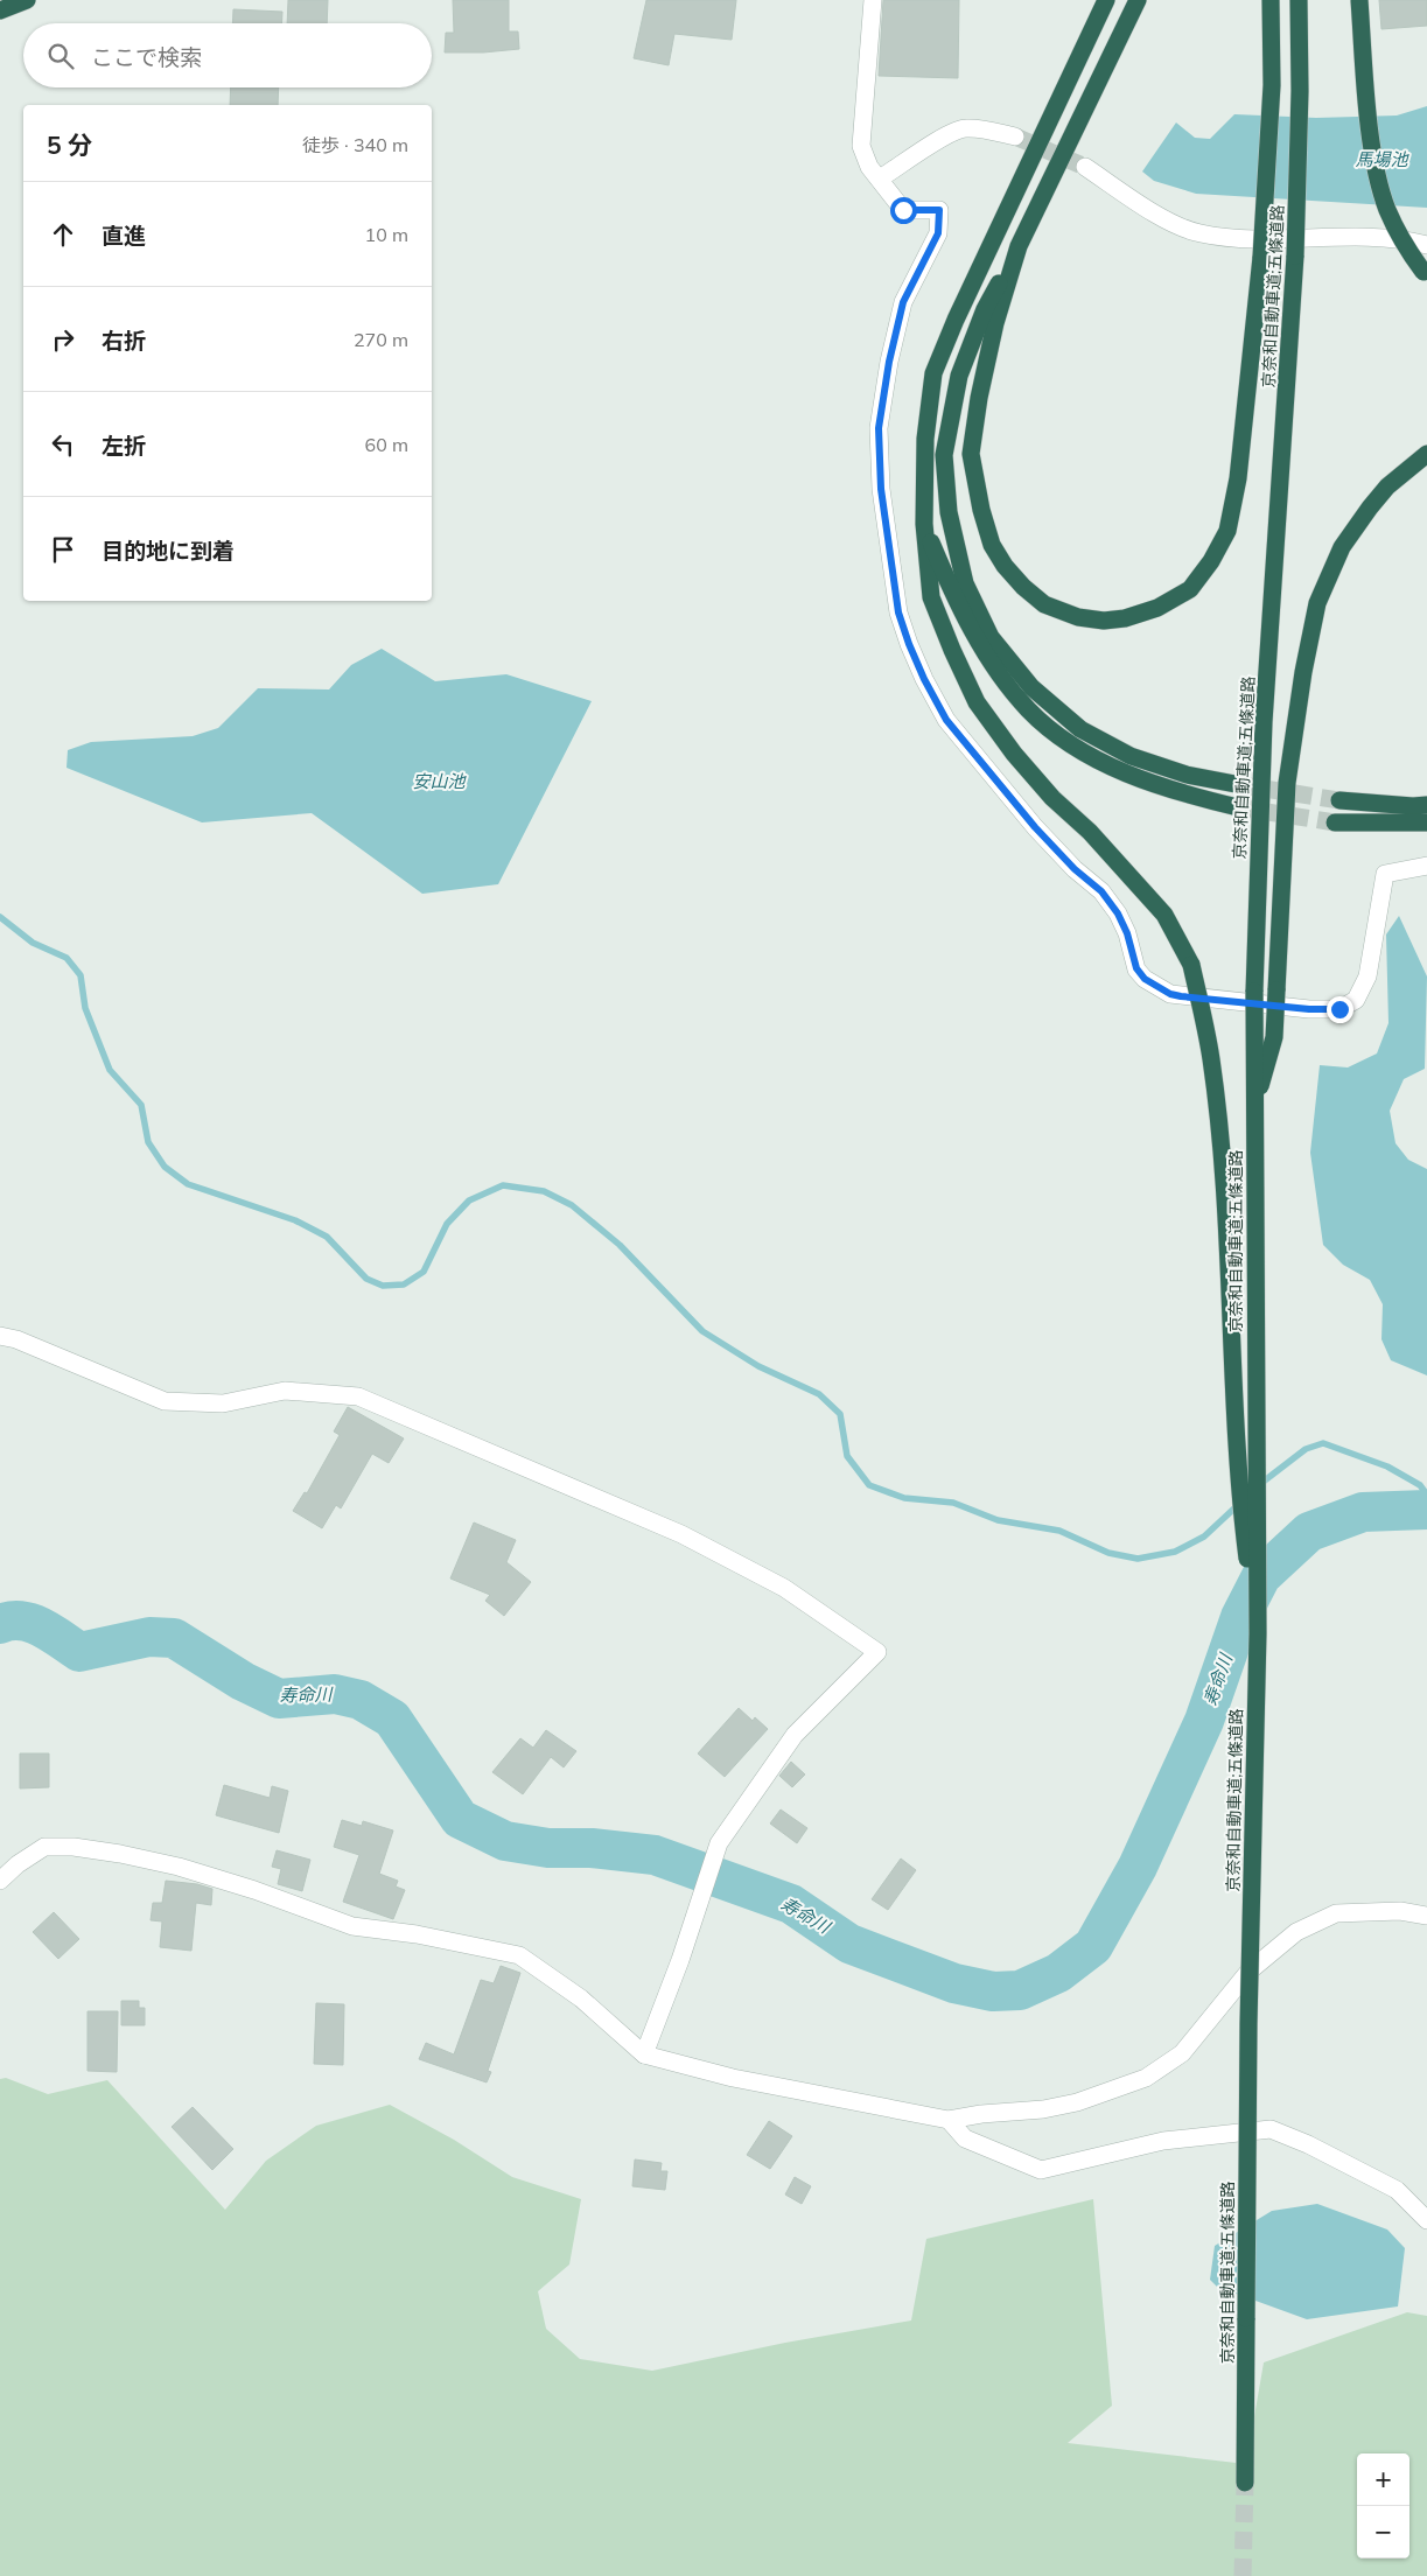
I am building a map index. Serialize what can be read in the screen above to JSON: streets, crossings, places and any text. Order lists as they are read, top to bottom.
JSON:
{
  "streets": {
    "highway": ["京奈和自動車道;五條道路"]
  },
  "water": ["馬場池", "安山池", "寿命川"],
  "page": {
    "search": "ここで検索",
    "heading": ["5 分", "徒歩 · 340 m"],
    "list": [
      ["直進", "10 m"],
      ["右折", "270 m"],
      ["左折", "60 m"],
      "目的地に到着"
    ],
    "map_buttons": ["+", "−"]
  }
}
